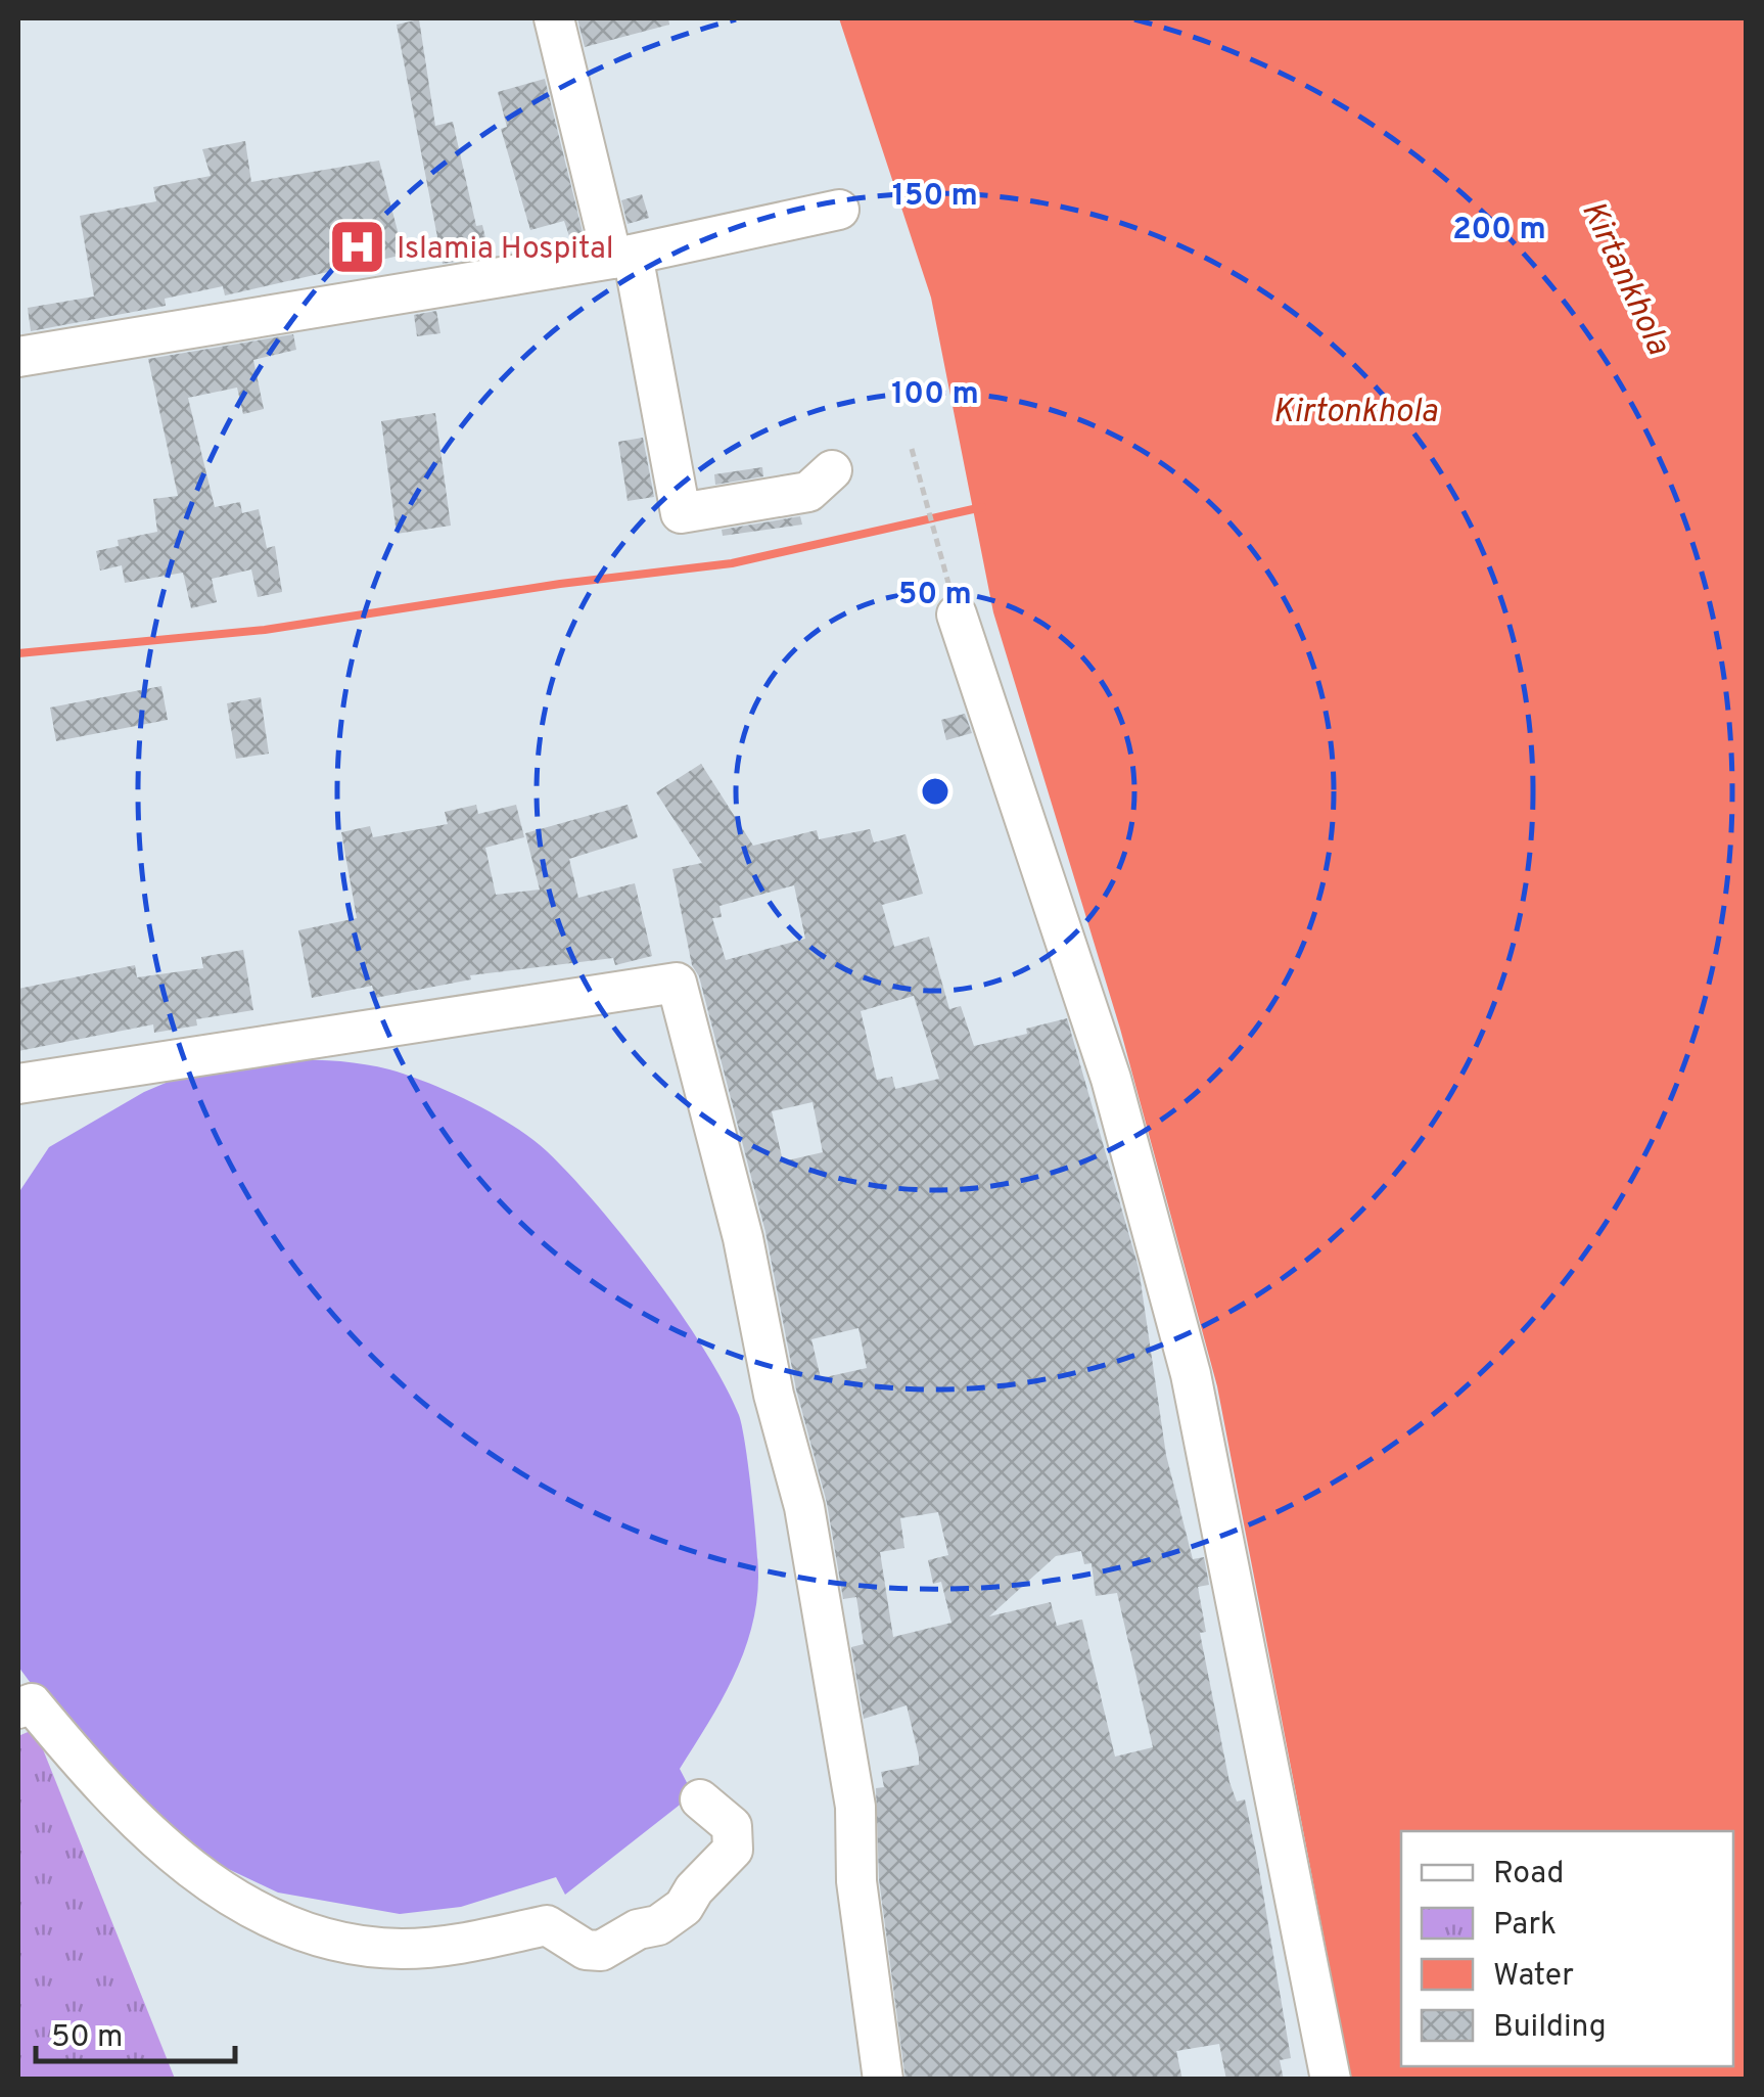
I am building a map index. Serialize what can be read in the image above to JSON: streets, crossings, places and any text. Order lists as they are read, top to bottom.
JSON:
{
  "water": ["Kirtankhola", "Kirtonkhola"],
  "places": {
    "hospital": ["Islamia Hospital"]
  },
  "legend": [
    "Road",
    "Park",
    "Water",
    "Building"
  ],
  "scale_bar": "50 m",
  "rings": [
    "150 m",
    "200 m",
    "100 m",
    "50 m"
  ]
}
